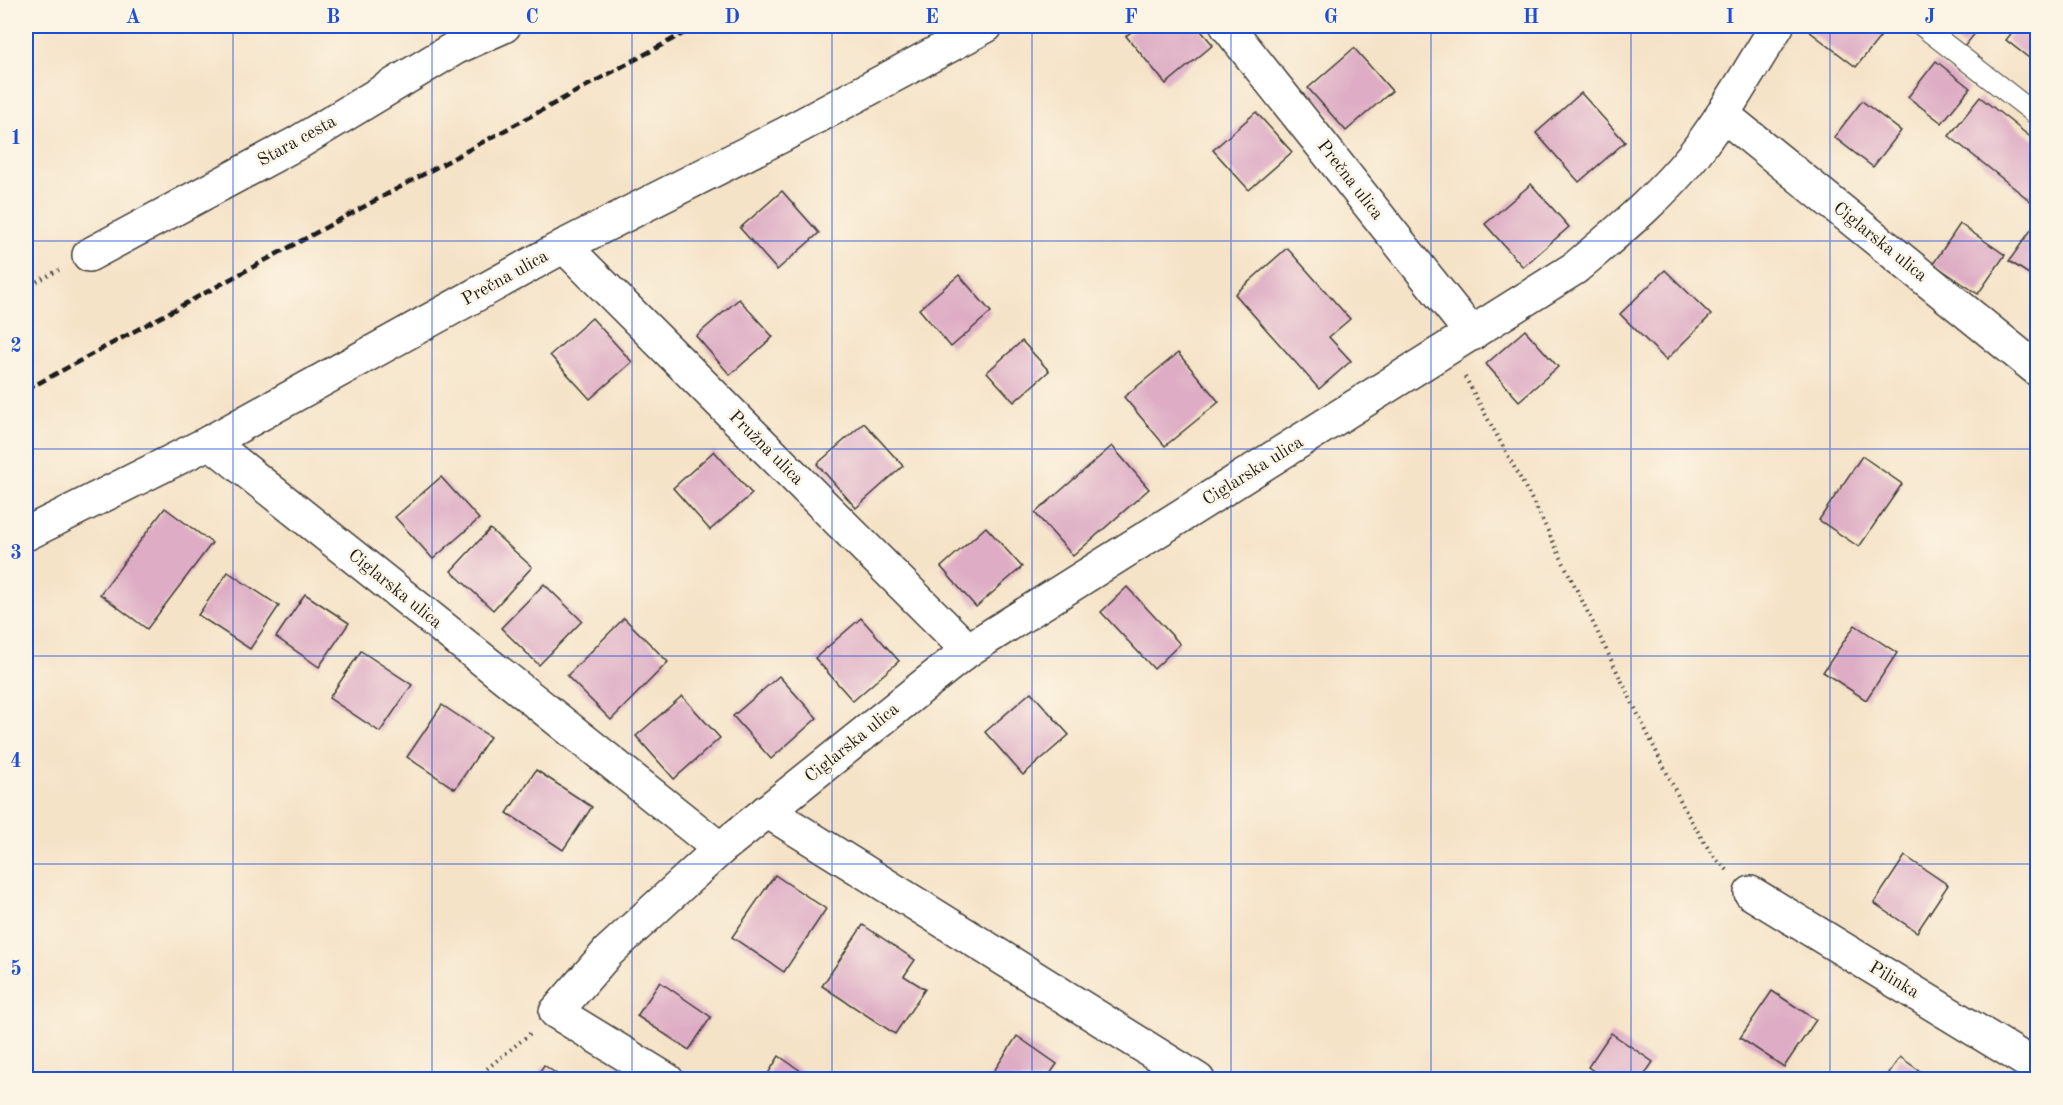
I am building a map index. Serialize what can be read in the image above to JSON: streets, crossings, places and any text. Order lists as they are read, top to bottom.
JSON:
{
  "streets": {
    "street": [
      "Stara cesta",
      "Prečna ulica",
      "Ciglarska ulica",
      "Pružna ulica",
      "Pilinka"
    ]
  },
  "crossings": [
    ["Prečna ulica", "Ciglarska ulica"],
    ["Prečna ulica", "Pružna ulica"],
    ["Ciglarska ulica", "Pružna ulica"]
  ],
  "grid": {
    "columns": [
      "A",
      "B",
      "C",
      "D",
      "E",
      "F",
      "G",
      "H",
      "I",
      "J"
    ],
    "rows": [
      "1",
      "2",
      "3",
      "4",
      "5"
    ]
  }
}
